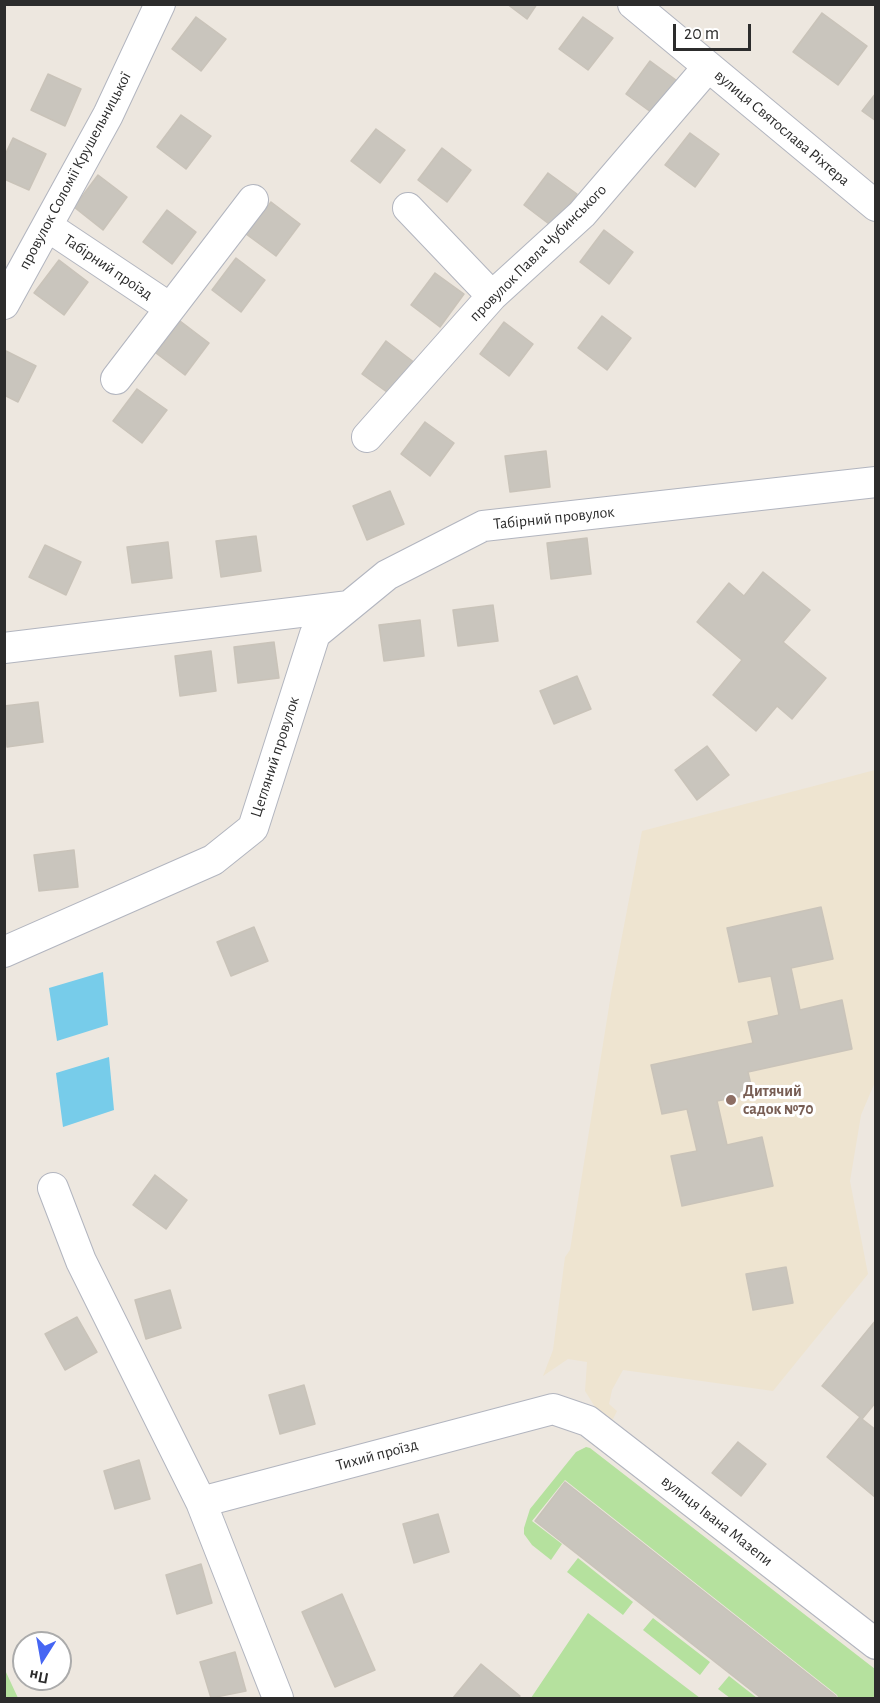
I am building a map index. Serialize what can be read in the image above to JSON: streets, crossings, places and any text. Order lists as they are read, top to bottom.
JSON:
{
  "streets": {
    "street": [
      "вулиця Святослава Ріхтера",
      "провулок Соломії Крушельницької",
      "провулок Павла Чубинського",
      "Табірний проїзд",
      "Табірний провулок",
      "Цегляний провулок",
      "Тихий проїзд",
      "вулиця Івана Мазепи"
    ]
  },
  "crossings": [
    ["вулиця Святослава Ріхтера", "провулок Павла Чубинського"],
    ["провулок Соломії Крушельницької", "Табірний проїзд"],
    ["Табірний провулок", "Цегляний провулок"],
    ["Тихий проїзд", "вулиця Івана Мазепи"]
  ],
  "places": ["Дитячий садок №70"],
  "scale_bar": "20 m",
  "north": "bottom"
}
